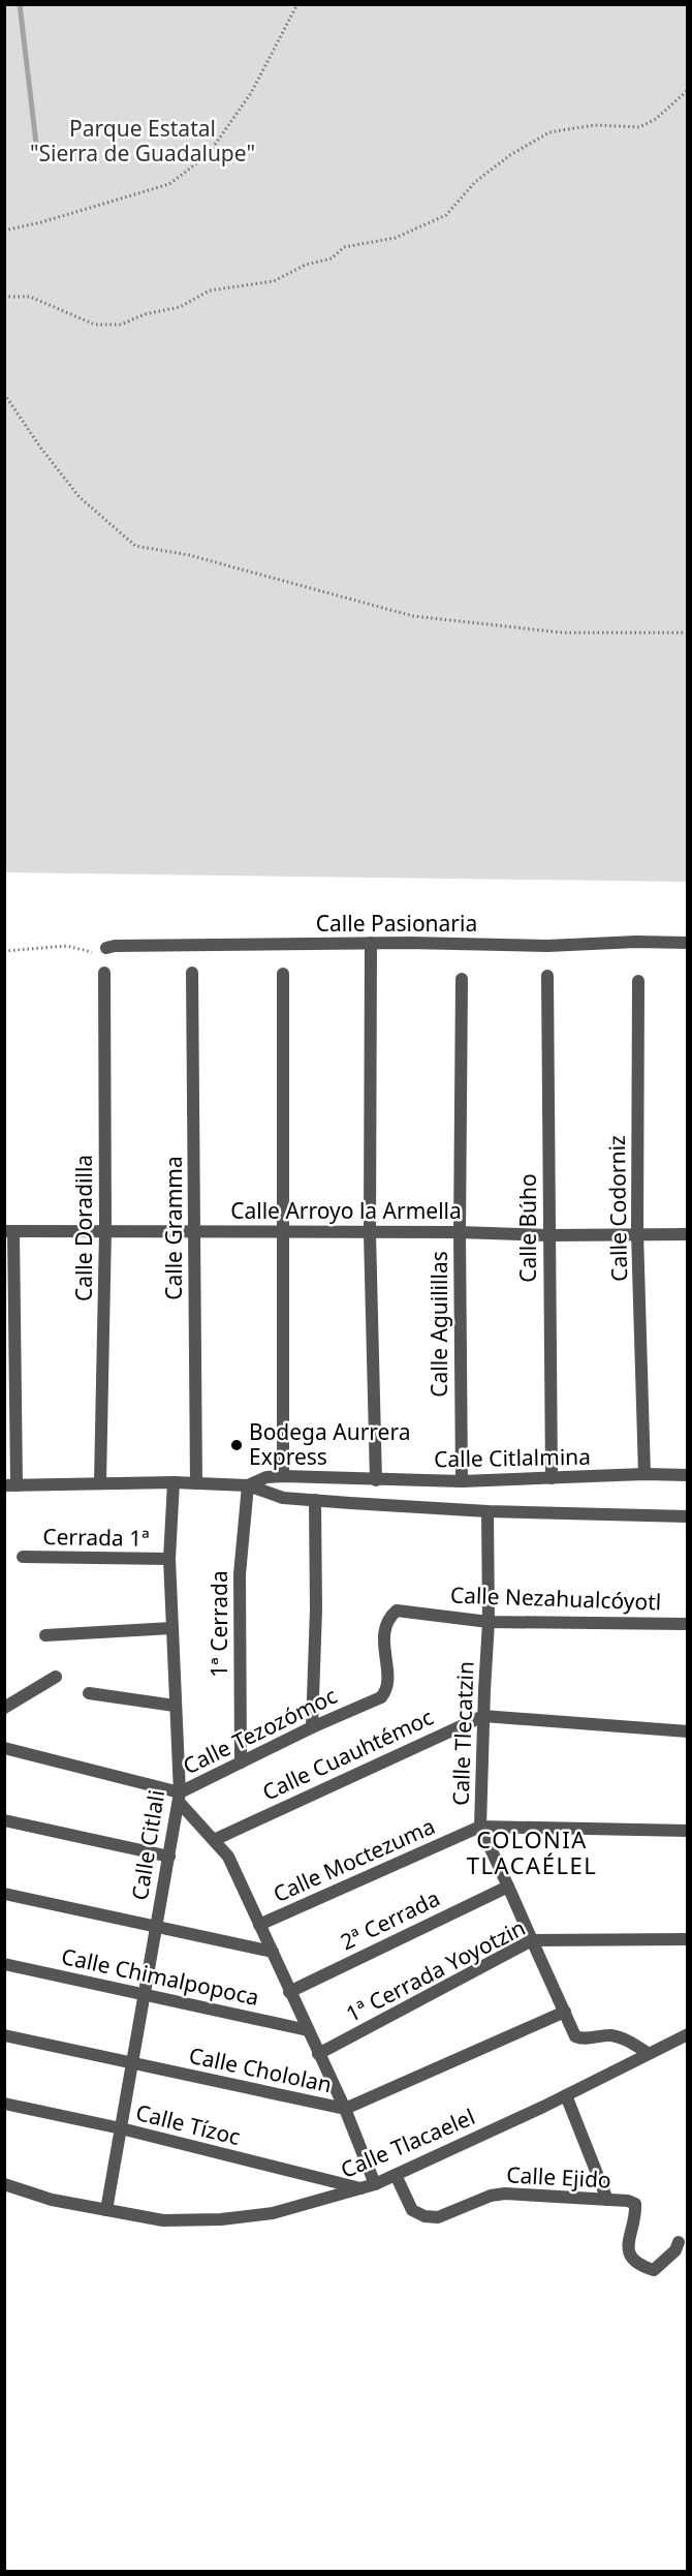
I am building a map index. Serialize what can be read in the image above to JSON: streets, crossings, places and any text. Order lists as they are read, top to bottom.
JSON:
{
  "streets": {
    "street": [
      "Calle Pasionaria",
      "Calle Codorniz",
      "Calle Arroyo la Armella",
      "Calle Doradilla",
      "Calle Gramma",
      "Calle Búho",
      "Calle Aguilillas",
      "Calle Citlalmina",
      "Cerrada 1ª",
      "Calle Nezahualcóyotl",
      "1ª Cerrada",
      "Calle Tezozómoc",
      "Calle Tlecatzin",
      "Calle Cuauhtémoc",
      "Calle Citlali",
      "Calle Moctezuma",
      "2ª Cerrada",
      "1ª Cerrada Yoyotzin",
      "Calle Chimalpopoca",
      "Calle Chololan",
      "Calle Tízoc",
      "Calle Tlacaelel",
      "Calle Ejido"
    ]
  },
  "crossings": [
    ["Calle Codorniz", "Calle Arroyo la Armella"],
    ["Calle Codorniz", "Calle Citlalmina"],
    ["Calle Arroyo la Armella", "Calle Doradilla"],
    ["Calle Arroyo la Armella", "Calle Gramma"],
    ["Calle Arroyo la Armella", "Calle Búho"],
    ["Calle Arroyo la Armella", "Calle Aguilillas"],
    ["Calle Doradilla", "Calle Citlalmina"],
    ["Calle Gramma", "Calle Citlalmina"],
    ["Calle Búho", "Calle Citlalmina"],
    ["Calle Aguilillas", "Calle Citlalmina"],
    ["Calle Citlalmina", "1ª Cerrada"],
    ["Calle Citlalmina", "Calle Citlali"],
    ["Cerrada 1ª", "Calle Citlali"],
    ["Calle Nezahualcóyotl", "Calle Tezozómoc"],
    ["Calle Nezahualcóyotl", "Calle Tlecatzin"],
    ["1ª Cerrada", "Calle Tezozómoc"],
    ["Calle Tezozómoc", "Calle Citlali"],
    ["Calle Tlecatzin", "Calle Cuauhtémoc"],
    ["Calle Tlecatzin", "Calle Moctezuma"],
    ["Calle Tlecatzin", "2ª Cerrada"],
    ["Calle Tlecatzin", "1ª Cerrada Yoyotzin"],
    ["Calle Tlecatzin", "Calle Chololan"],
    ["Calle Tlecatzin", "Calle Tlacaelel"],
    ["Calle Citlali", "Calle Chimalpopoca"],
    ["Calle Citlali", "Calle Chololan"],
    ["Calle Citlali", "Calle Tízoc"],
    ["Calle Citlali", "Calle Tlacaelel"],
    ["Calle Tízoc", "Calle Tlacaelel"],
    ["Calle Tlacaelel", "Calle Ejido"]
  ],
  "districts": ["COLONIA TLACAÉLEL"],
  "parks": ["Parque Estatal \"Sierra de Guadalupe\""],
  "places": ["Bodega Aurrera Express"]
}
